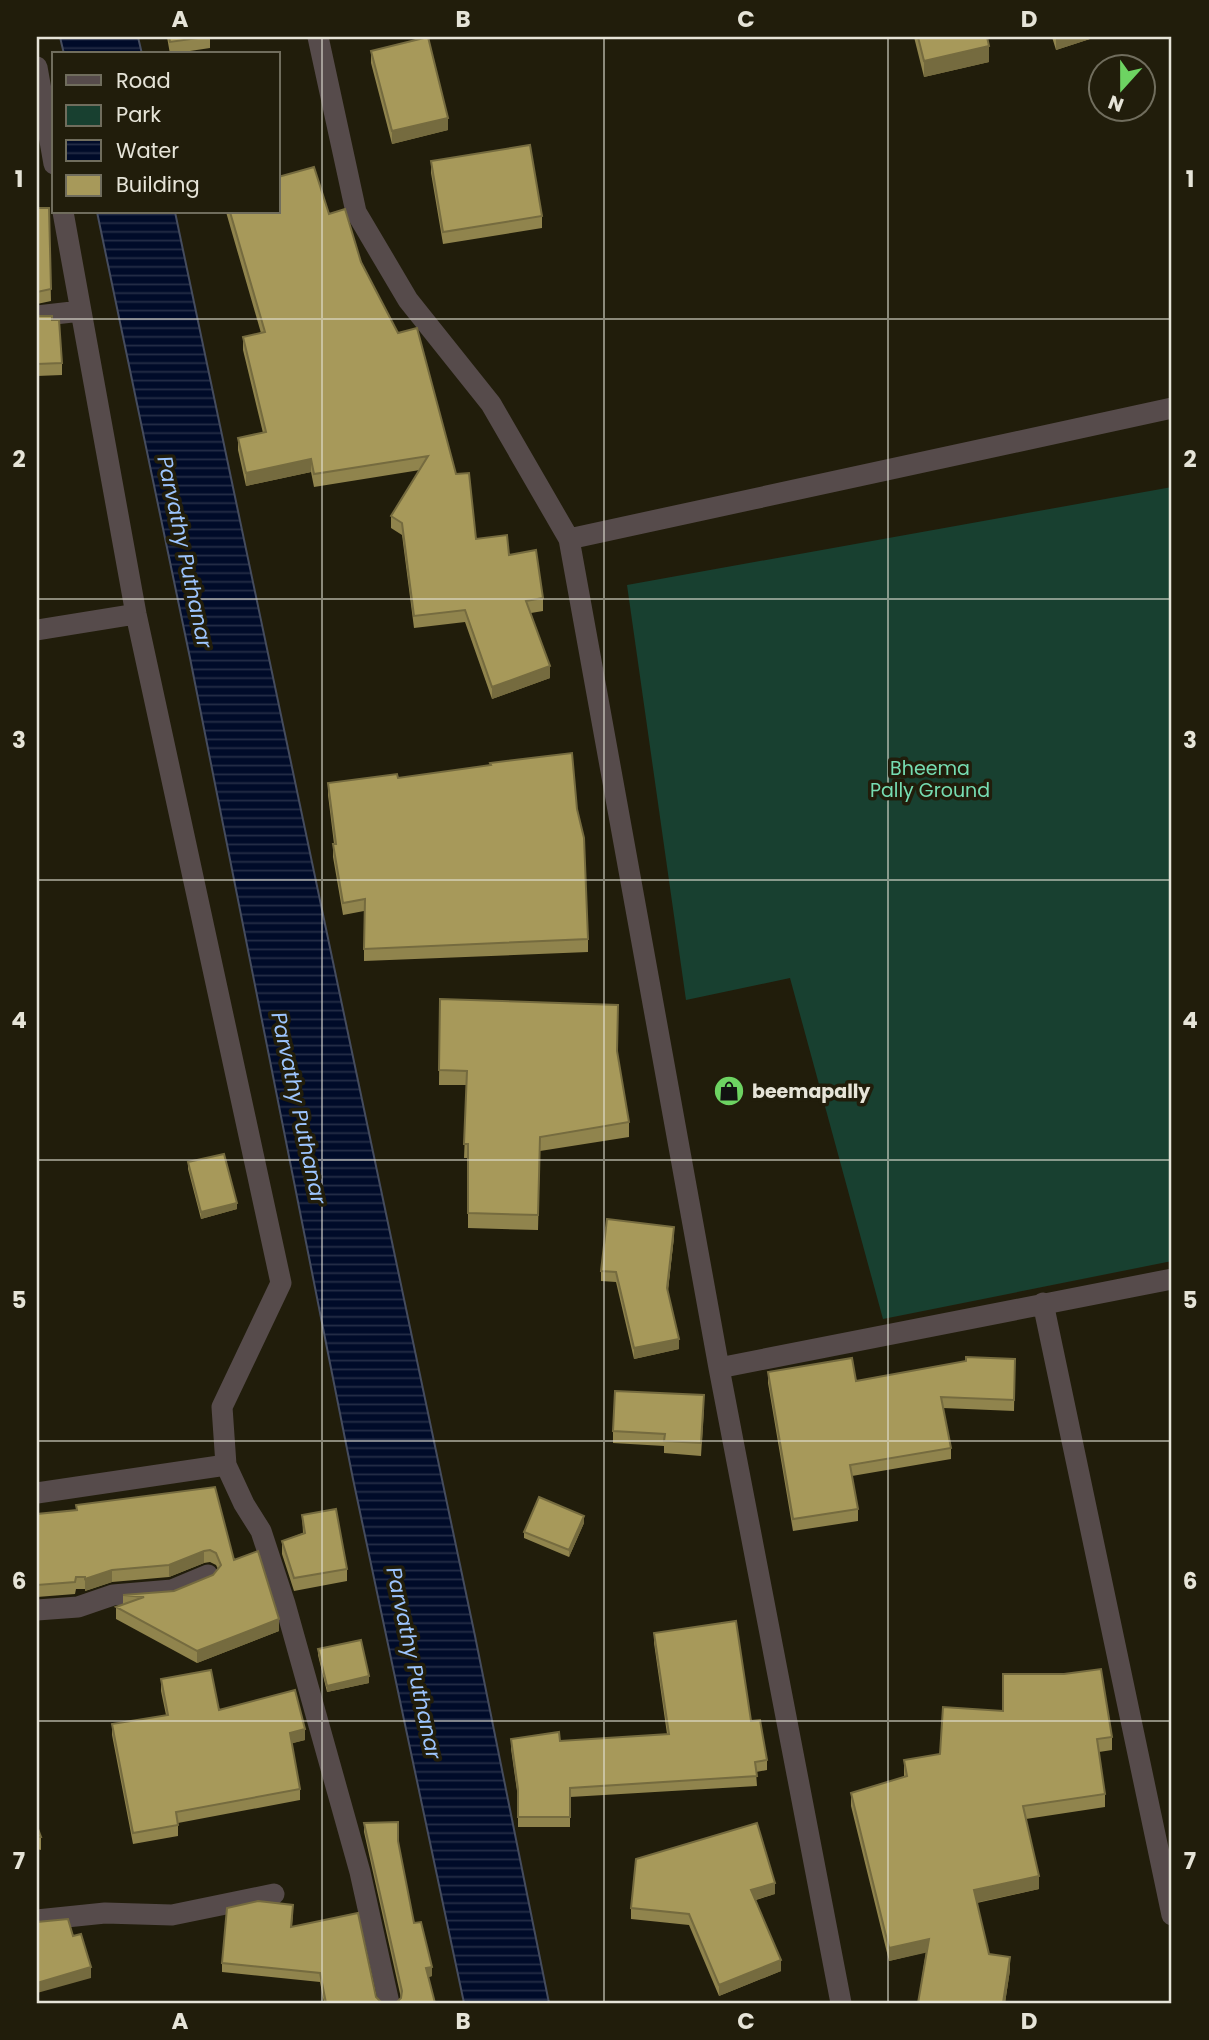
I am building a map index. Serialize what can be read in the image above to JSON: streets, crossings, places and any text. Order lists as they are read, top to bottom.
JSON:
{
  "water": ["Parvathy Puthanar"],
  "parks": ["Bheema Pally Ground"],
  "places": {
    "shop": ["beemapally"]
  },
  "legend": [
    "Road",
    "Park",
    "Water",
    "Building"
  ],
  "north": "bottom",
  "grid": {
    "columns": [
      "A",
      "B",
      "C",
      "D"
    ],
    "rows": [
      "1",
      "2",
      "3",
      "4",
      "5",
      "6",
      "7"
    ]
  }
}
